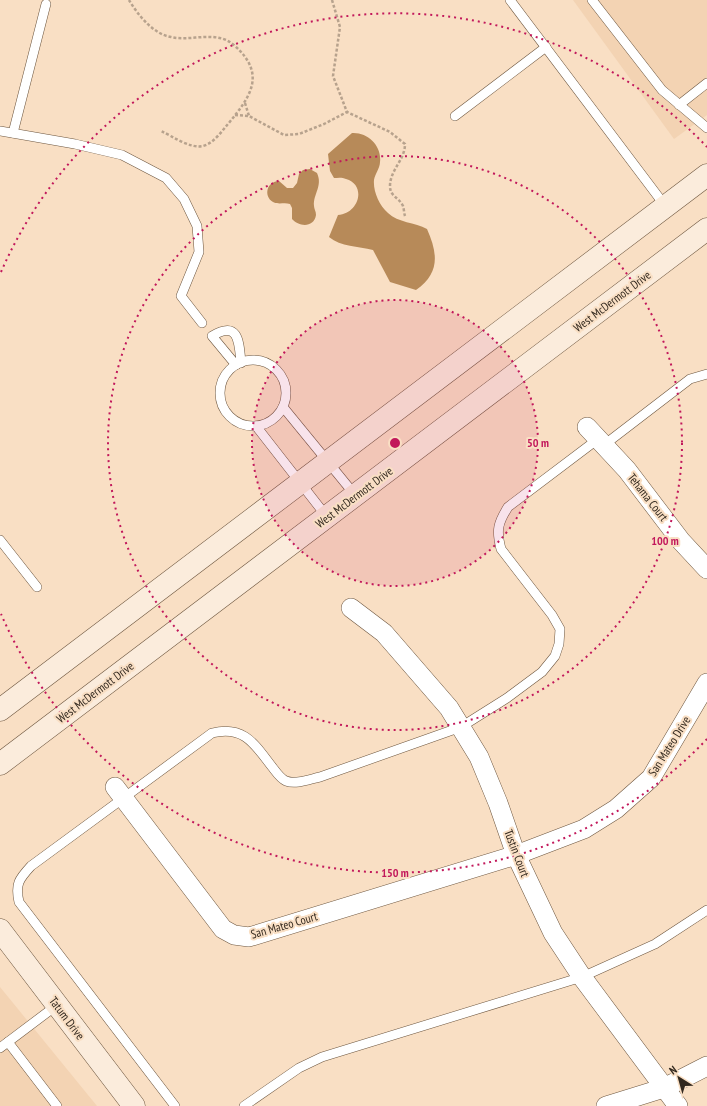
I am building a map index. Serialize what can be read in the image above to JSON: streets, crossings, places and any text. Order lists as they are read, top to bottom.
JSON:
{
  "streets": {
    "main road": ["West McDermott Drive", "Tatum Drive"],
    "street": [
      "Tehama Court",
      "San Mateo Drive",
      "Tustin Court",
      "San Mateo Court"
    ]
  },
  "crossings": [
    ["San Mateo Drive", "Tustin Court"],
    ["San Mateo Drive", "San Mateo Court"],
    ["Tustin Court", "San Mateo Court"]
  ],
  "north": "top left",
  "rings": ["50 m", "100 m", "150 m"]
}
